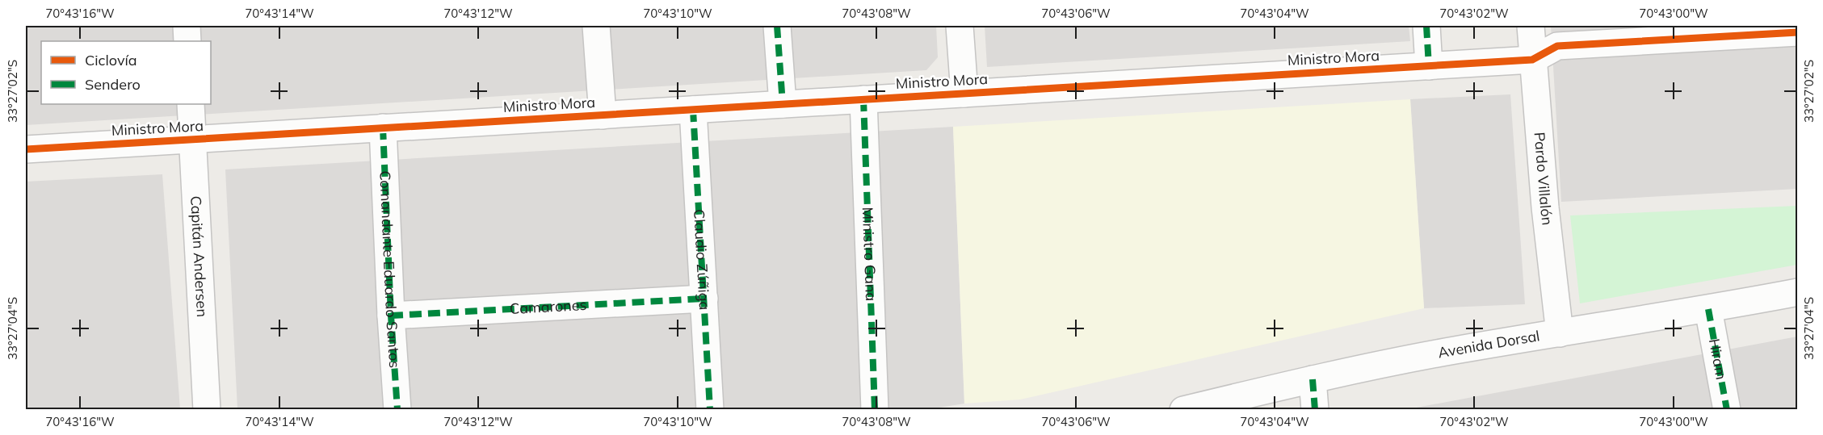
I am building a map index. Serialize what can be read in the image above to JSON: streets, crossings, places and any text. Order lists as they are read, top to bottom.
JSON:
{
  "streets": {
    "street": [
      "Ministro Mora",
      "Pardo Villalón",
      "Ministro Gana",
      "Capitán Andersen",
      "Claudio Zúñiga",
      "Comandante Eduardo Santos",
      "Camarones",
      "Avenida Dorsal",
      "Hiram"
    ]
  },
  "crossings": [
    ["Ministro Mora", "Pardo Villalón"],
    ["Ministro Mora", "Ministro Gana"],
    ["Ministro Mora", "Capitán Andersen"],
    ["Ministro Mora", "Claudio Zúñiga"],
    ["Ministro Mora", "Comandante Eduardo Santos"],
    ["Pardo Villalón", "Avenida Dorsal"],
    ["Claudio Zúñiga", "Camarones"],
    ["Comandante Eduardo Santos", "Camarones"],
    ["Avenida Dorsal", "Hiram"]
  ],
  "legend": ["Ciclovía", "Sendero"],
  "coordinates": [
    "70°43'16\"W",
    "70°43'14\"W",
    "70°43'12\"W",
    "70°43'10\"W",
    "70°43'08\"W",
    "70°43'06\"W",
    "70°43'04\"W",
    "70°43'02\"W",
    "70°43'00\"W",
    "33°27'02\"S",
    "33°27'04\"S"
  ]
}
